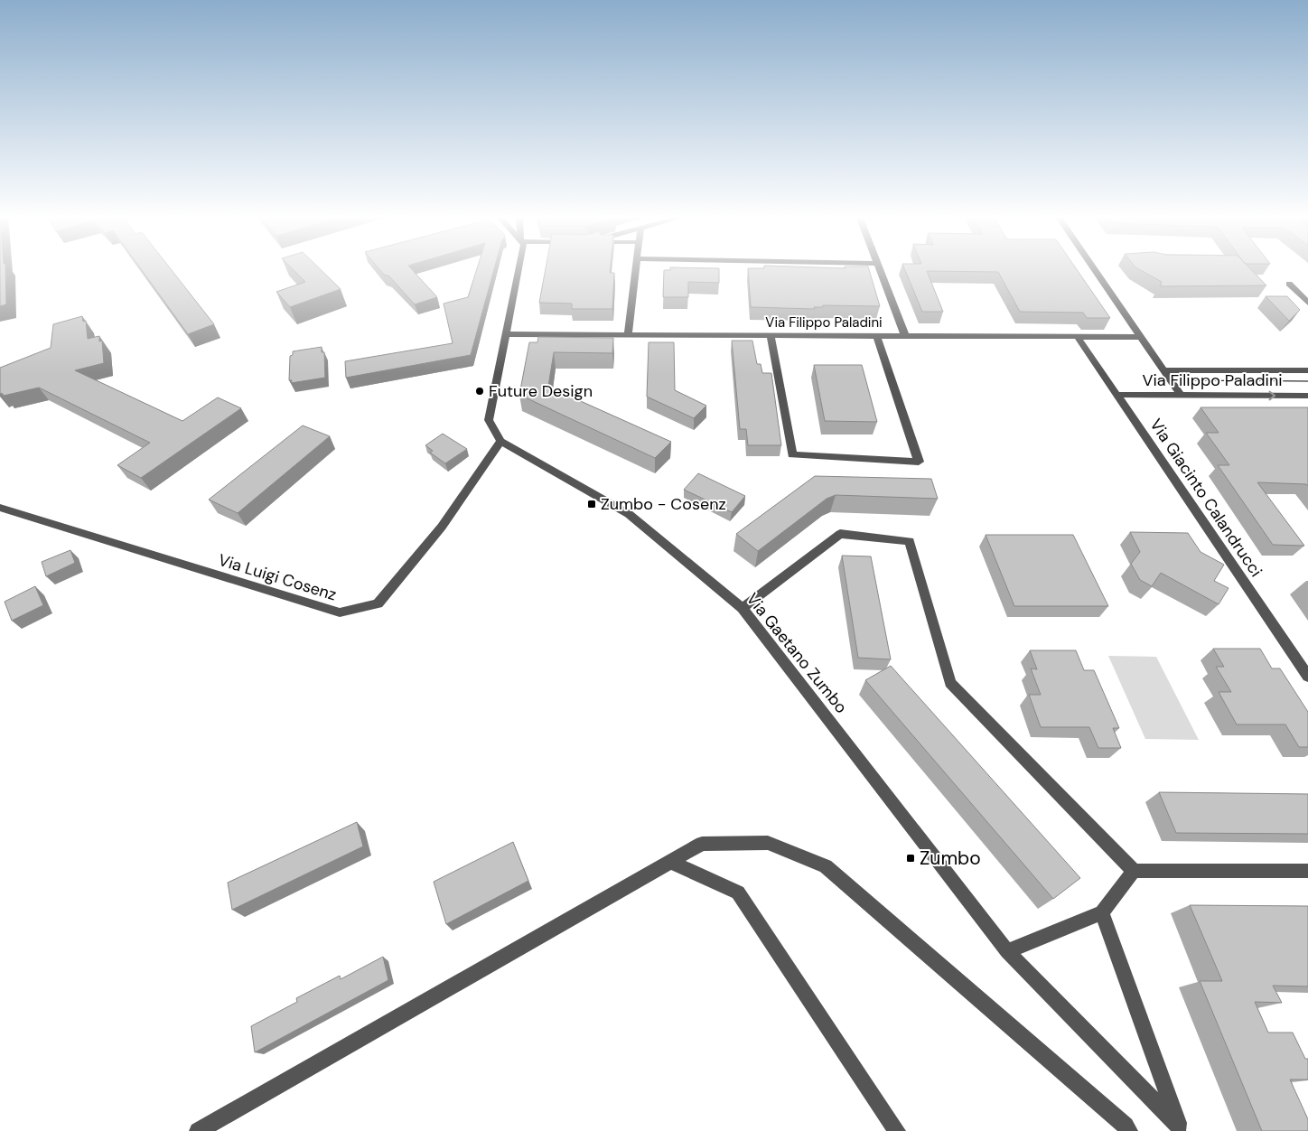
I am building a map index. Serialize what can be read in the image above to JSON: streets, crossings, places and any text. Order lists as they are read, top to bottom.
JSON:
{
  "streets": {
    "street": [
      "Via Filippo Paladini",
      "Via Giacinto Calandrucci",
      "Via Luigi Cosenz",
      "Via Gaetano Zumbo"
    ]
  },
  "crossings": [
    ["Via Filippo Paladini", "Via Giacinto Calandrucci"],
    ["Via Luigi Cosenz", "Via Gaetano Zumbo"]
  ],
  "places": {
    "other": ["Future Design"],
    "transit": ["Zumbo - Cosenz", "Zumbo"]
  }
}
